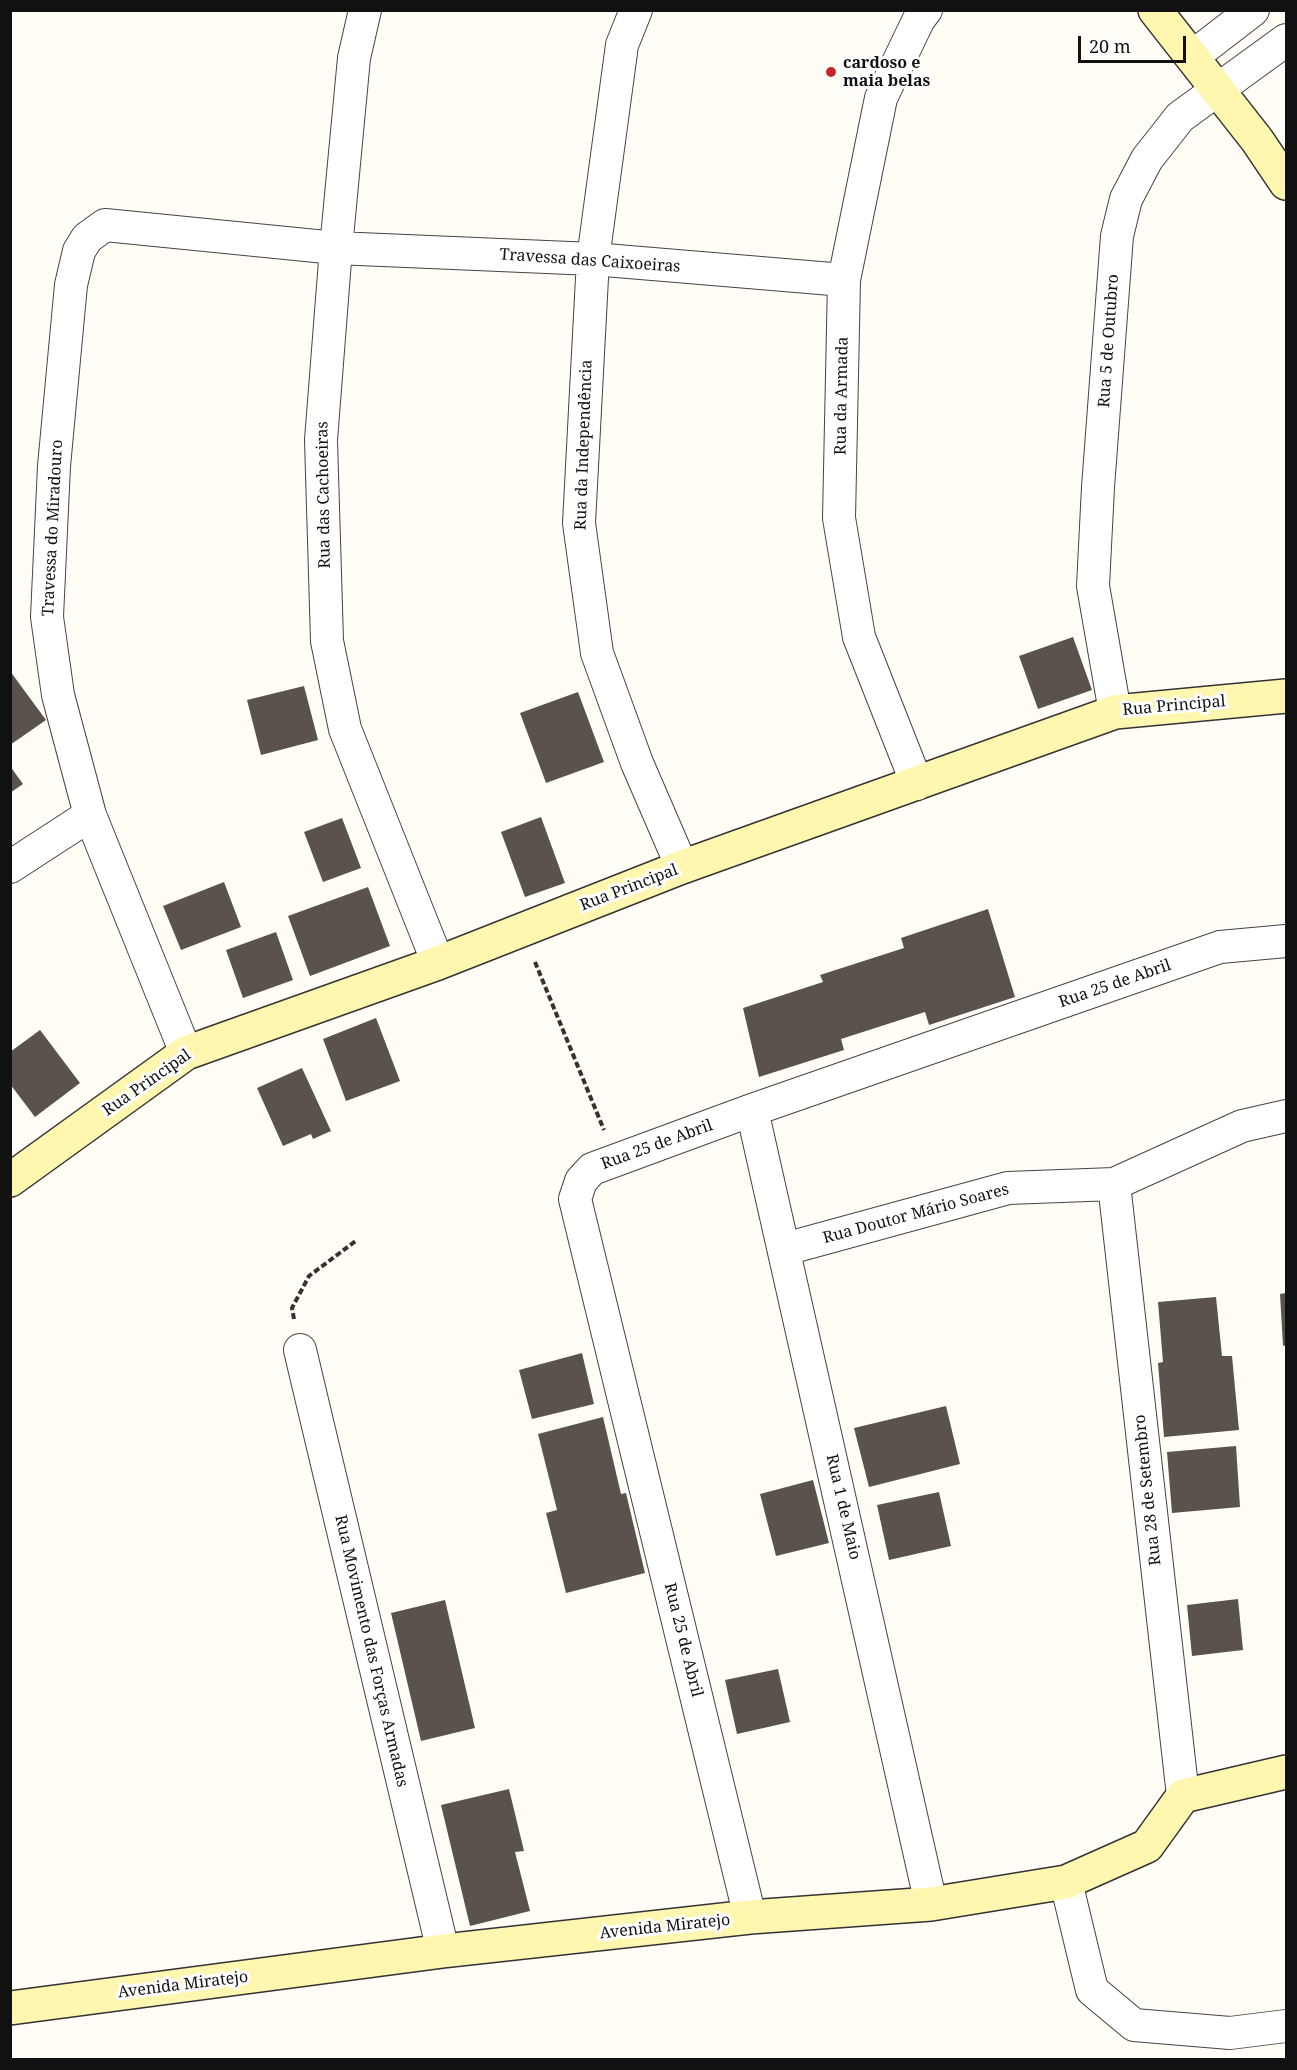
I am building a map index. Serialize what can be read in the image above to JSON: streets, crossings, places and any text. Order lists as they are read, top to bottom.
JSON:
{
  "streets": {
    "street": [
      "Travessa das Caixoeiras",
      "Rua 5 de Outubro",
      "Rua da Armada",
      "Rua da Independência",
      "Rua das Cachoeiras",
      "Travessa do Miradouro",
      "Rua Principal",
      "Rua 25 de Abril",
      "Rua Doutor Mário Soares",
      "Rua 28 de Setembro",
      "Rua 1 de Maio",
      "Rua Movimento das Forças Armadas",
      "Avenida Miratejo"
    ]
  },
  "crossings": [
    ["Travessa das Caixoeiras", "Rua da Armada"],
    ["Travessa das Caixoeiras", "Rua da Independência"],
    ["Travessa das Caixoeiras", "Rua das Cachoeiras"],
    ["Travessa das Caixoeiras", "Travessa do Miradouro"],
    ["Rua 5 de Outubro", "Rua Principal"],
    ["Rua da Armada", "Rua Principal"],
    ["Rua da Independência", "Rua Principal"],
    ["Rua das Cachoeiras", "Travessa do Miradouro"],
    ["Rua das Cachoeiras", "Rua Principal"],
    ["Travessa do Miradouro", "Rua Principal"],
    ["Rua 25 de Abril", "Rua 1 de Maio"],
    ["Rua 25 de Abril", "Avenida Miratejo"],
    ["Rua Doutor Mário Soares", "Rua 28 de Setembro"],
    ["Rua Doutor Mário Soares", "Rua 1 de Maio"],
    ["Rua 28 de Setembro", "Avenida Miratejo"],
    ["Rua 1 de Maio", "Avenida Miratejo"],
    ["Rua Movimento das Forças Armadas", "Avenida Miratejo"]
  ],
  "places": ["cardoso e maia belas"],
  "scale_bar": "20 m"
}
